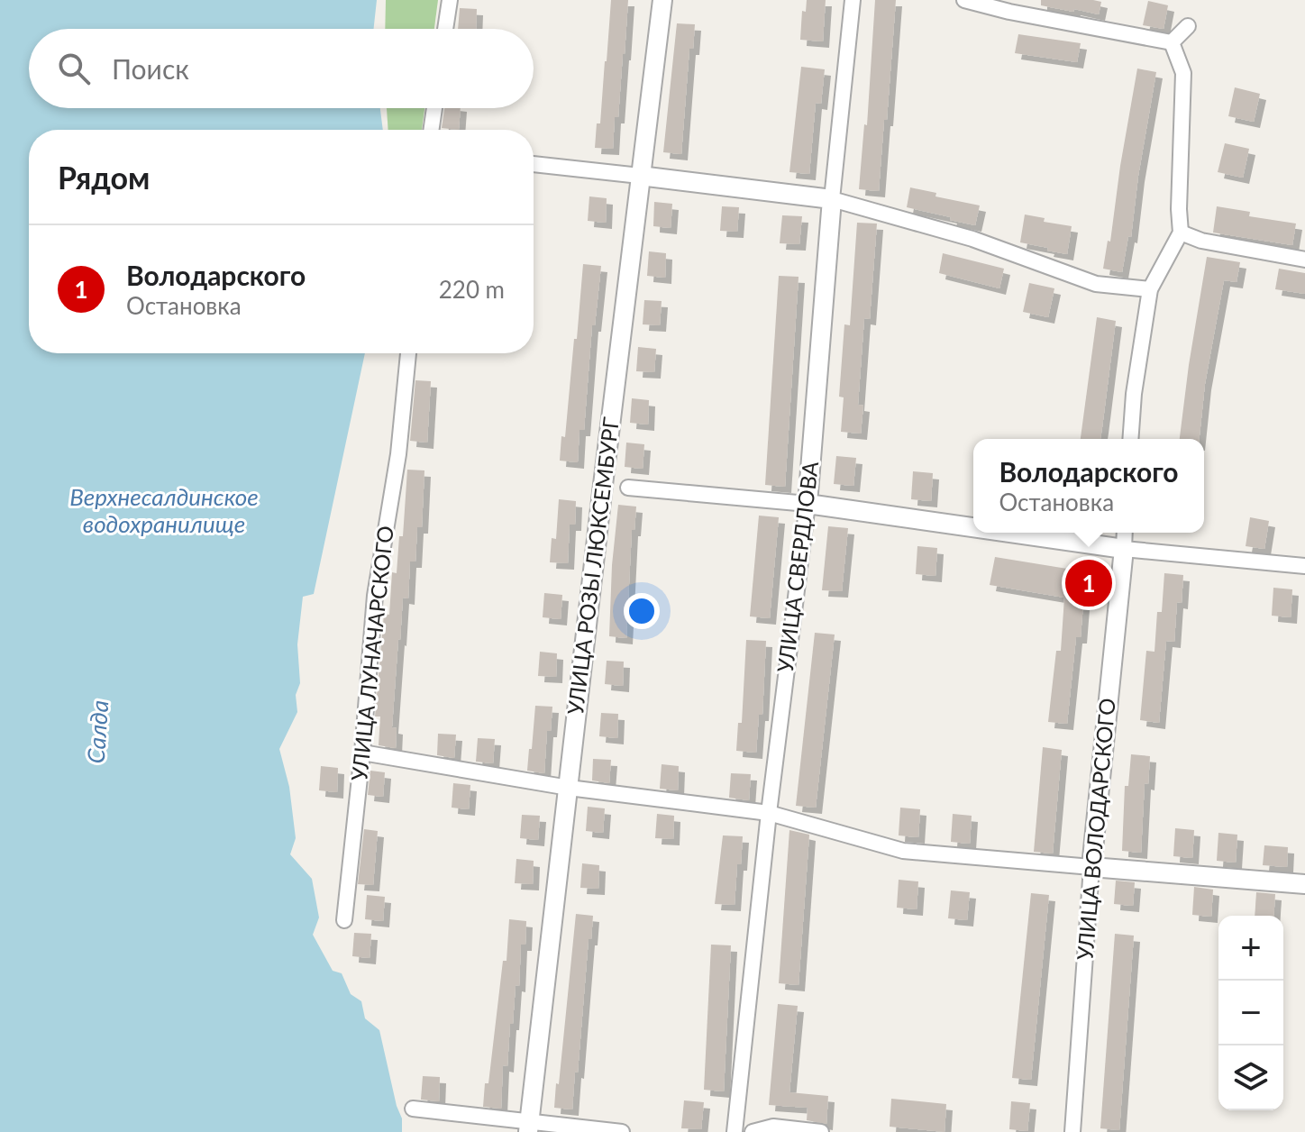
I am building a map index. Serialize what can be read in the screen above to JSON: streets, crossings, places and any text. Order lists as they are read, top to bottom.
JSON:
{
  "streets": {
    "street": [
      "УЛИЦА РОЗЫ ЛЮКСЕМБУРГ",
      "УЛИЦА СВЕРДЛОВА",
      "УЛИЦА ЛУНАЧАРСКОГО",
      "УЛИЦА ВОЛОДАРСКОГО"
    ]
  },
  "water": ["Верхнесалдинское водохранилище", "Салда"],
  "page": {
    "search": "Поиск",
    "heading": "Рядом",
    "list": [
      {
        "mark": "1",
        "name": "Володарского",
        "note": "Остановка",
        "value": "220 m"
      }
    ],
    "popup": ["Володарского", "Остановка"],
    "pins": "1",
    "map_buttons": ["+", "−"]
  }
}
